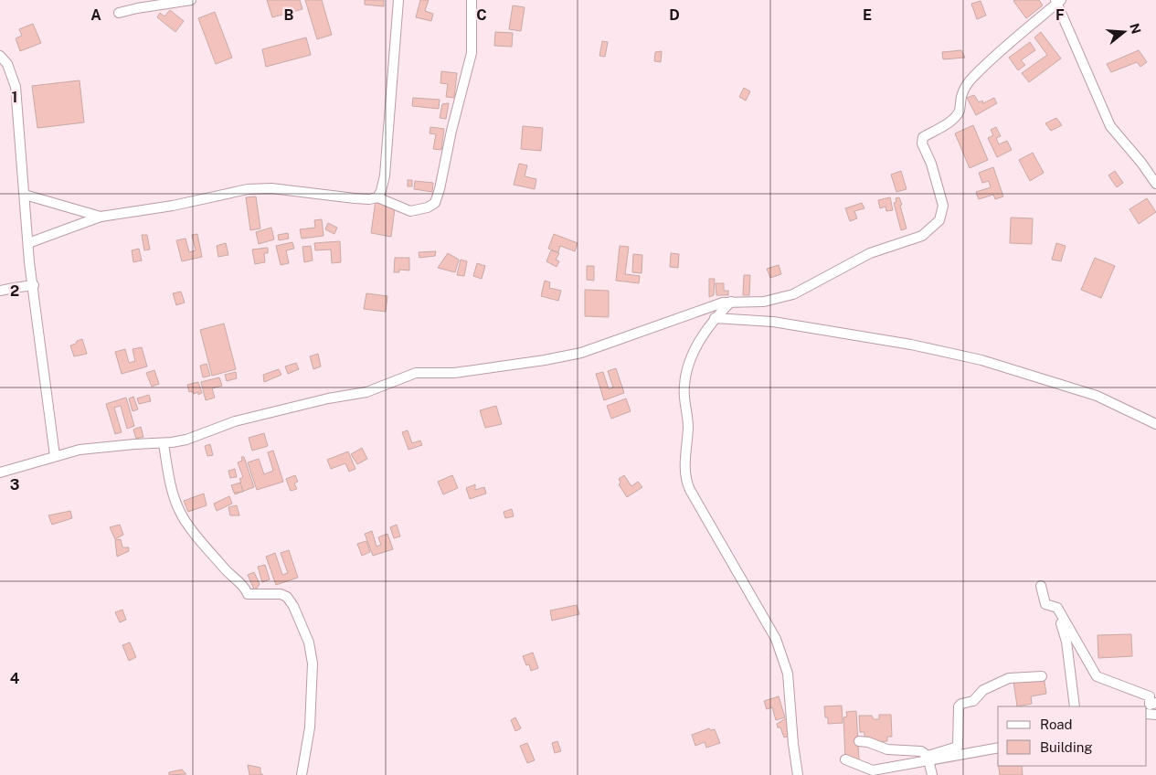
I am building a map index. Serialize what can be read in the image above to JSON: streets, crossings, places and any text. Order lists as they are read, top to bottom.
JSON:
{
  "legend": ["Road", "Building"],
  "north": "right",
  "grid": {
    "columns": [
      "A",
      "B",
      "C",
      "D",
      "E",
      "F"
    ],
    "rows": [
      "1",
      "2",
      "3",
      "4"
    ]
  }
}
